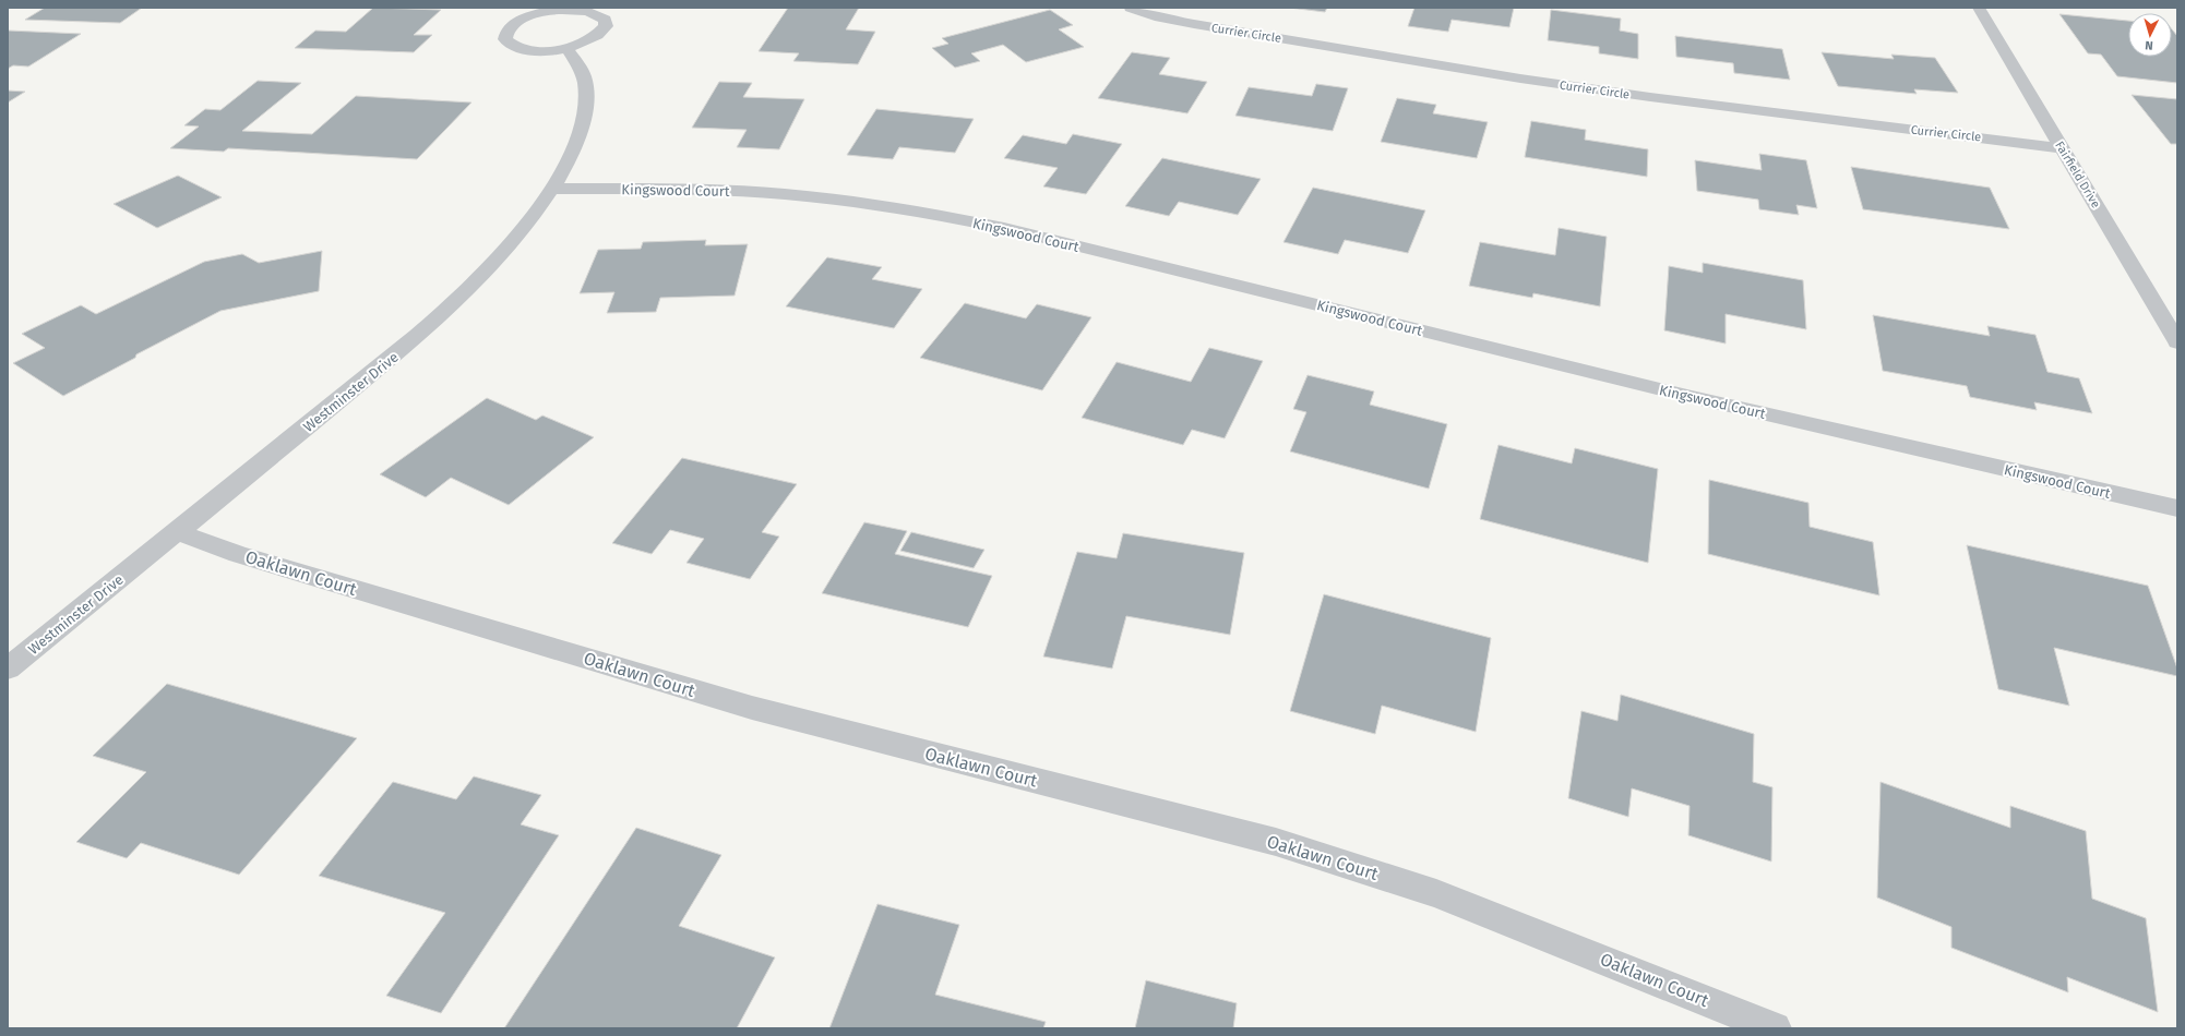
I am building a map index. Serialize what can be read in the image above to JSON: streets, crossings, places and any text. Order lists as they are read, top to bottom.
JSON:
{
  "streets": {
    "street": [
      "Currier Circle",
      "Fairfield Drive",
      "Kingswood Court",
      "Westminster Drive",
      "Oaklawn Court"
    ]
  },
  "crossings": [
    ["Currier Circle", "Fairfield Drive"],
    ["Kingswood Court", "Westminster Drive"],
    ["Westminster Drive", "Oaklawn Court"]
  ],
  "north": "bottom"
}
